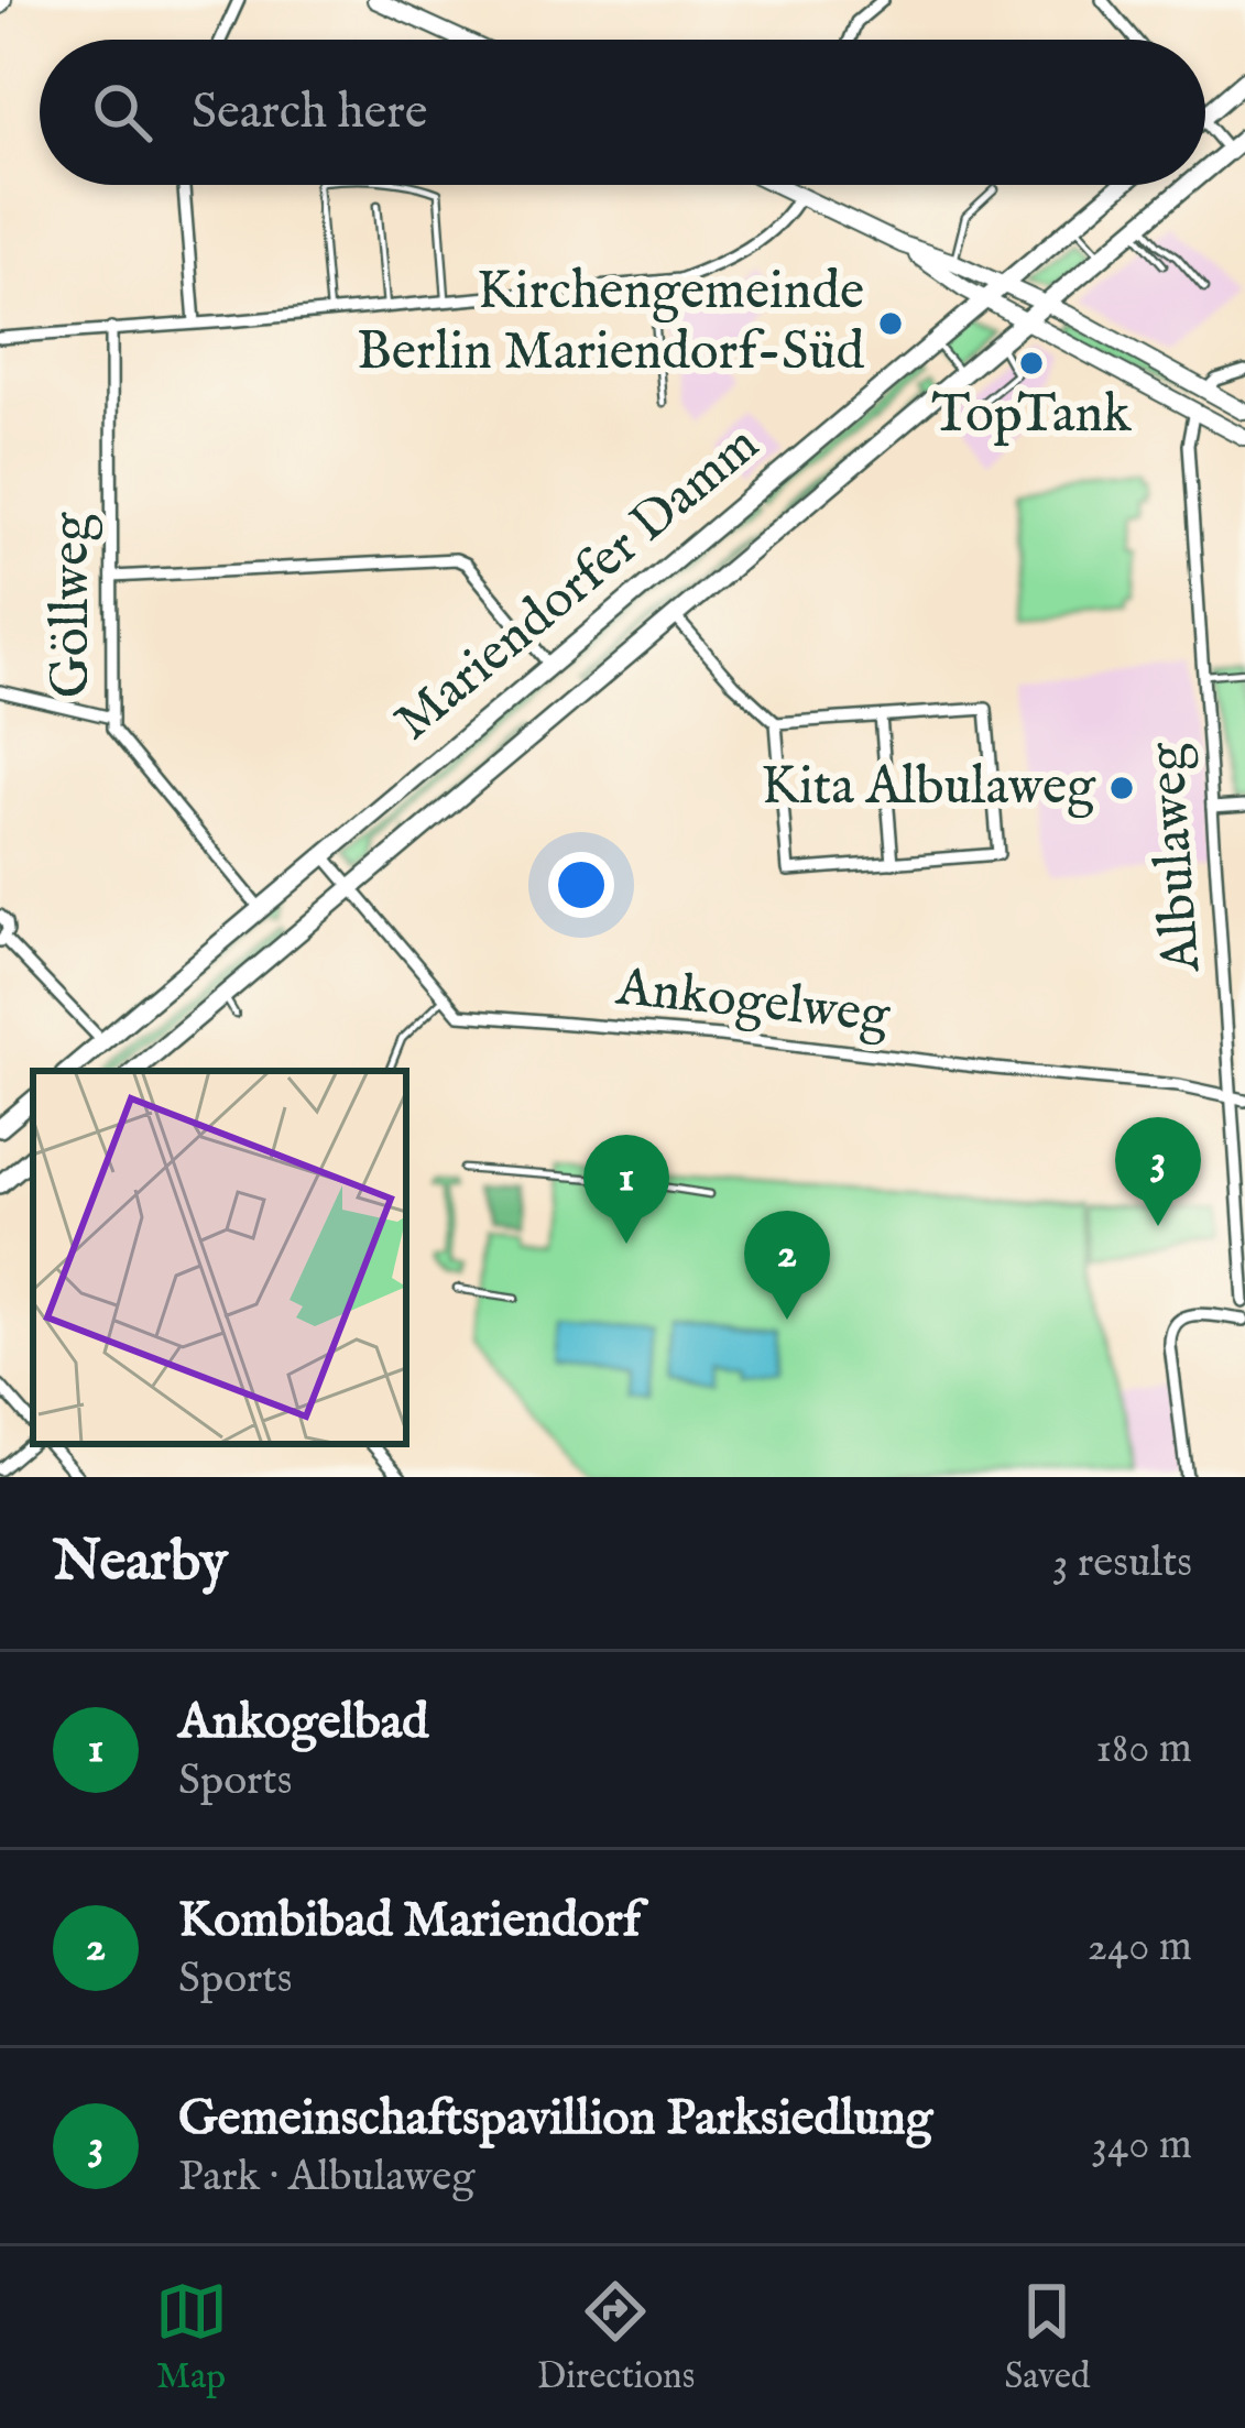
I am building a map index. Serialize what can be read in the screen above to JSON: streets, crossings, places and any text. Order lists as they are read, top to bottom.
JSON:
{
  "streets": {
    "main road": ["Mariendorfer Damm"],
    "street": ["Göllweg", "Albulaweg", "Ankogelweg"]
  },
  "crossings": [
    ["Mariendorfer Damm", "Göllweg"],
    ["Albulaweg", "Ankogelweg"]
  ],
  "places": ["Kirchengemeinde Berlin Mariendorf-Süd", "TopTank", "Kita Albulaweg"],
  "page": {
    "search": "Search here",
    "pins": ["3", "1", "2"],
    "heading": ["Nearby", "3 results"],
    "list": [
      {
        "mark": "1",
        "name": "Ankogelbad",
        "note": "Sports",
        "value": "180 m"
      },
      {
        "mark": "2",
        "name": "Kombibad Mariendorf",
        "note": "Sports",
        "value": "240 m"
      },
      {
        "mark": "3",
        "name": "Gemeinschaftspavillion Parksiedlung",
        "note": "Park · Albulaweg",
        "value": "340 m"
      }
    ],
    "nav": ["Map", "Directions", "Saved"]
  }
}
